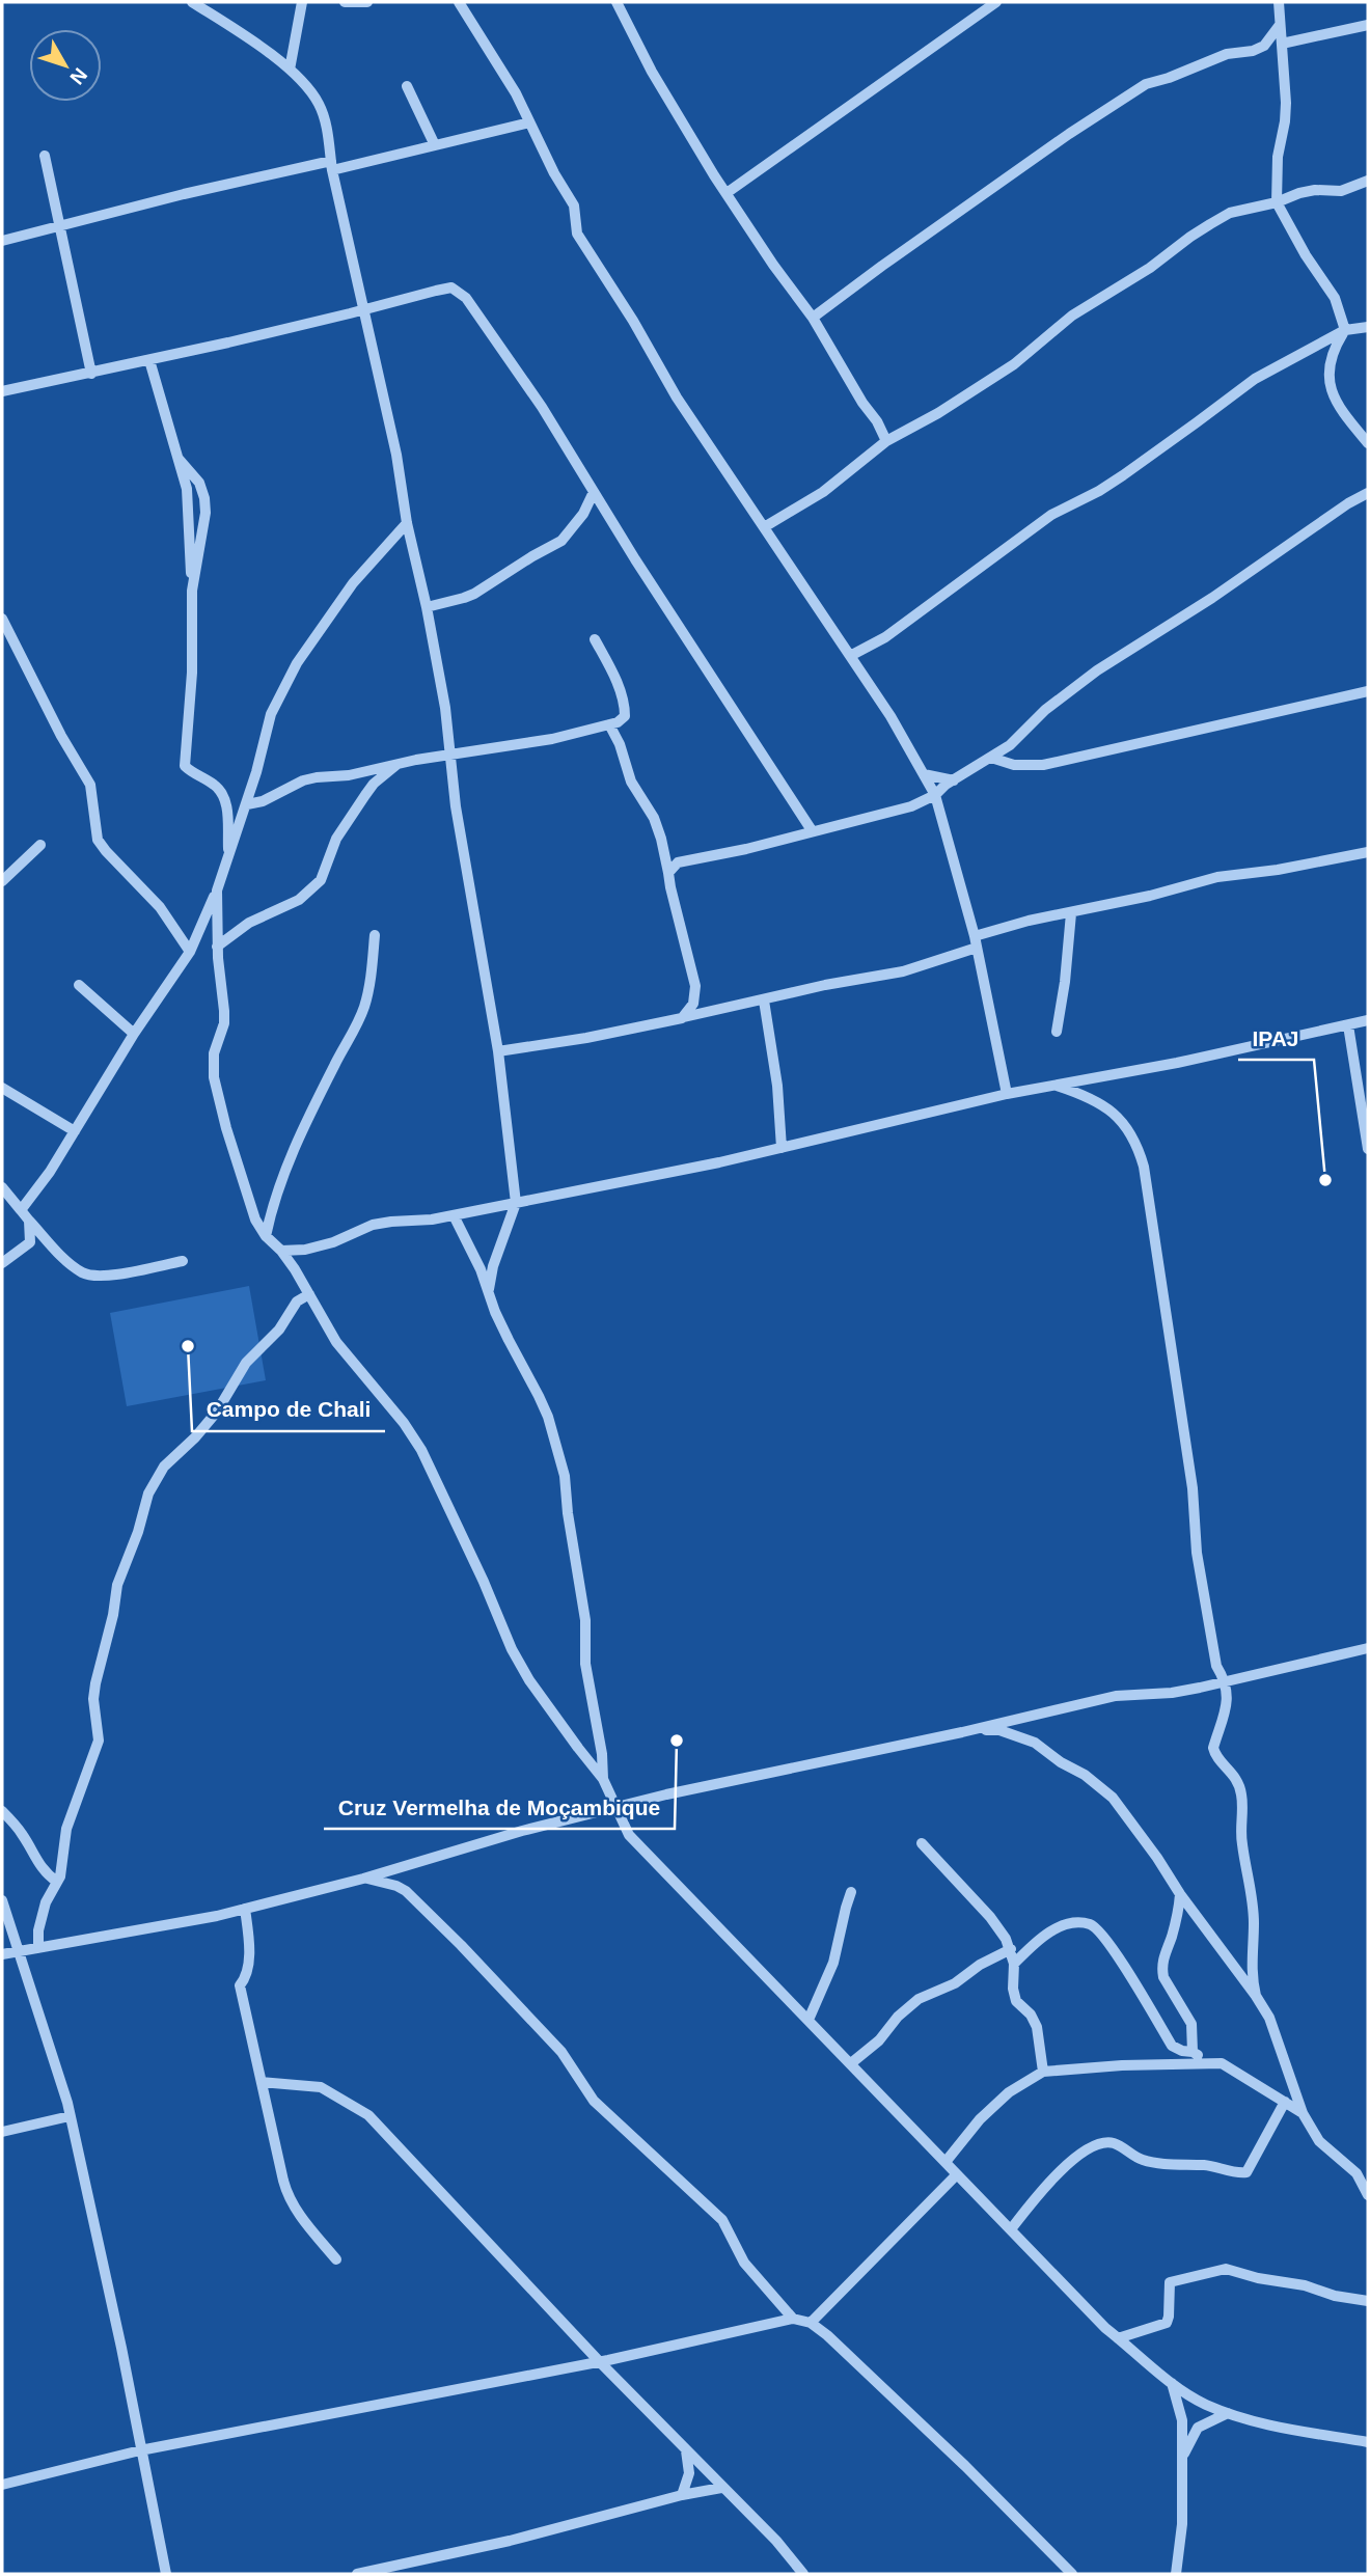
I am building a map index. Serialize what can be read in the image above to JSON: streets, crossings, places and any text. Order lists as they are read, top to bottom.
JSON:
{
  "places": ["IPAJ", "Campo de Chali", "Cruz Vermelha de Moçambique"],
  "north": "bottom right"
}
